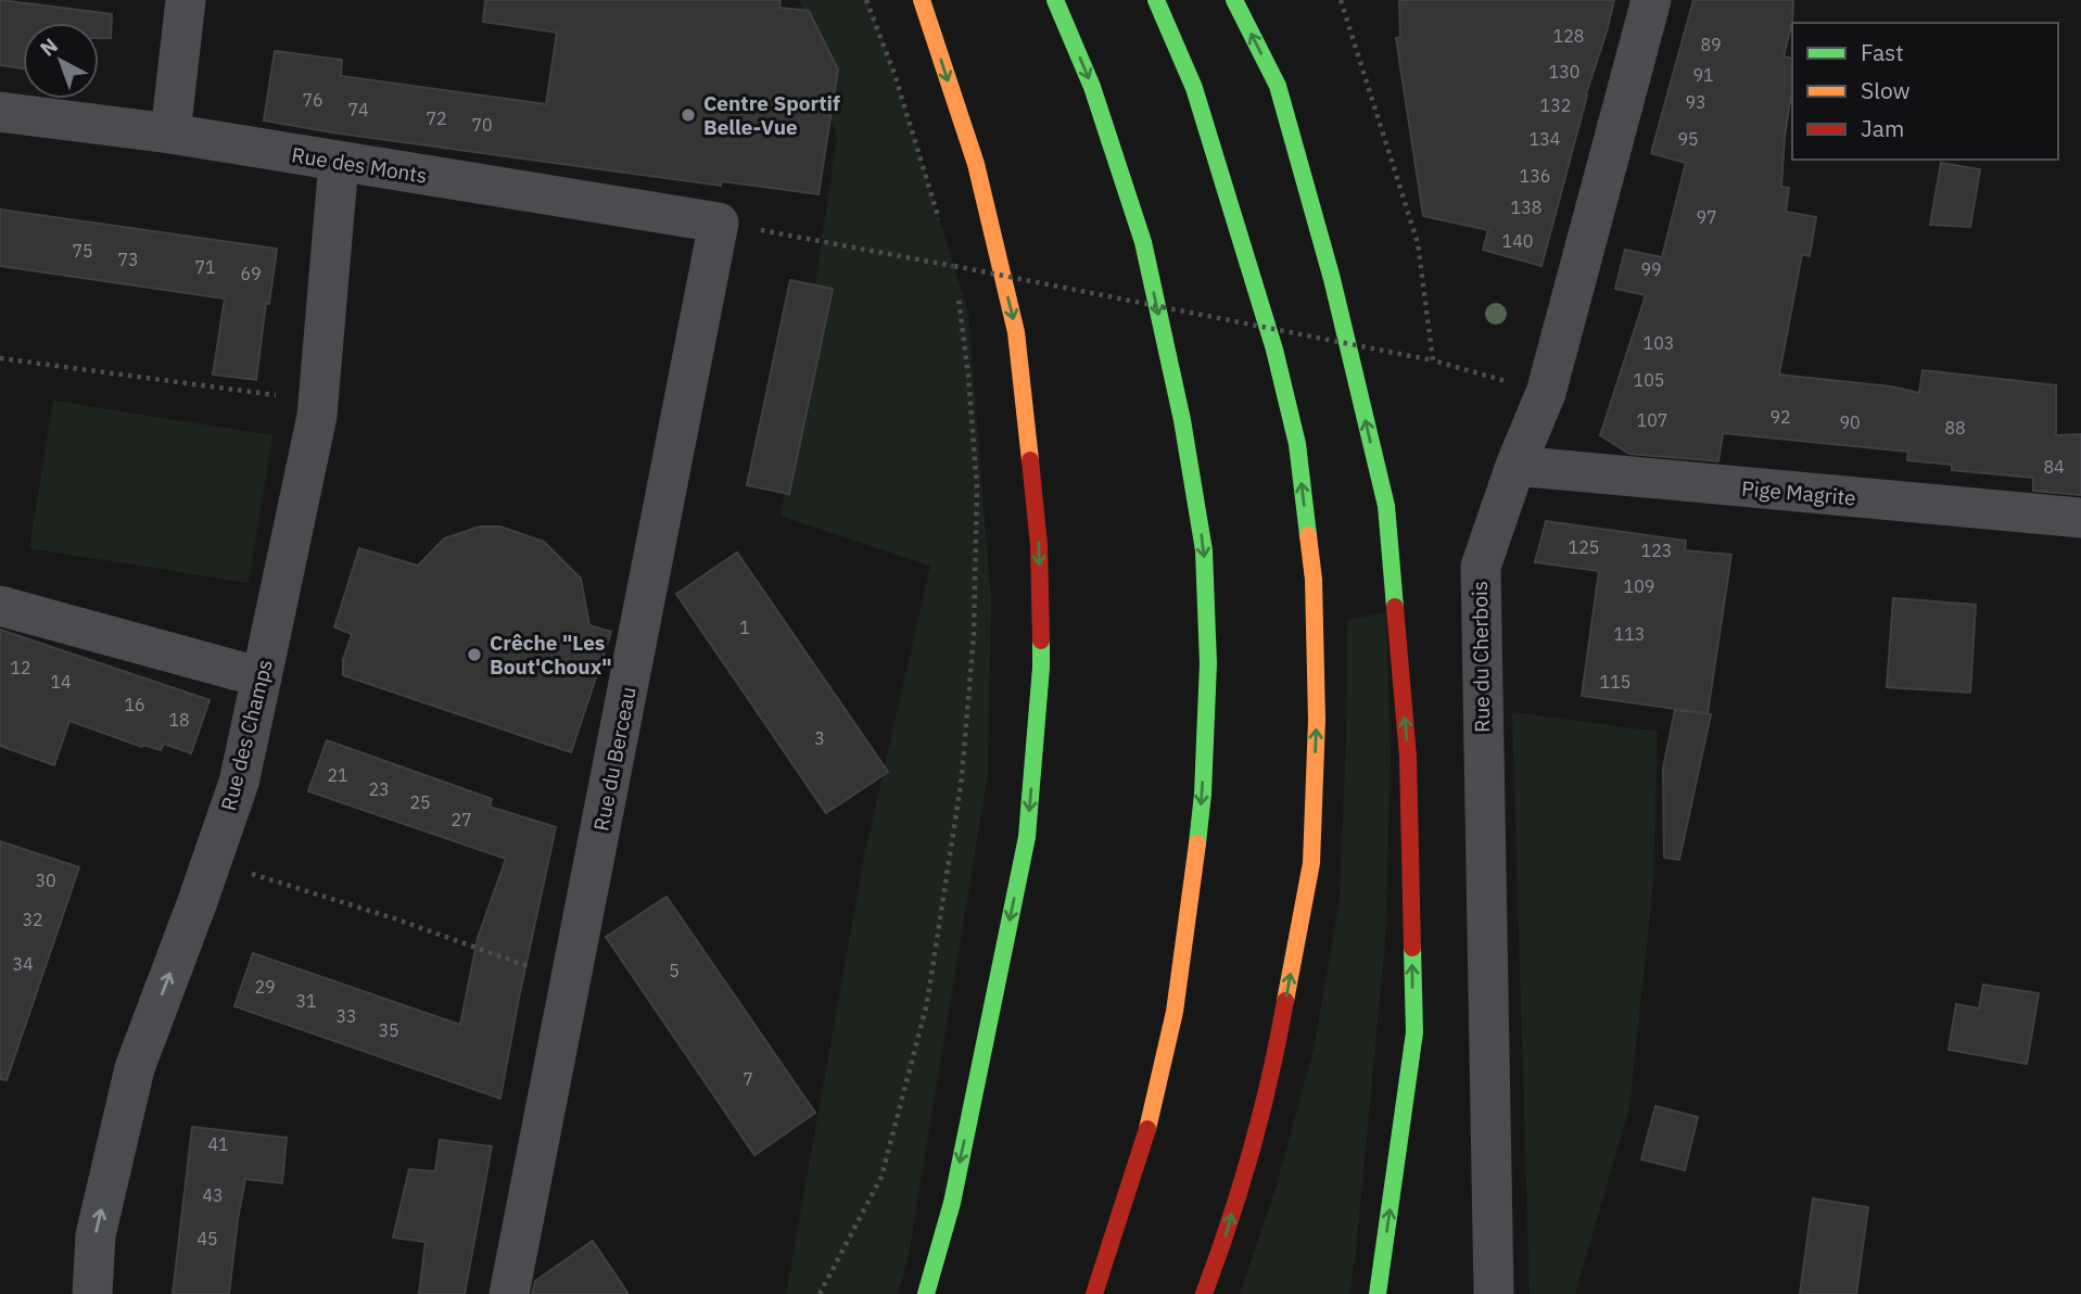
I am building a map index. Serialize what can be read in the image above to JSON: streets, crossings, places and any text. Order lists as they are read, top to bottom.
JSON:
{
  "streets": {
    "street": [
      "Rue des Monts",
      "Pige Magrite",
      "Rue du Cherbois",
      "Rue des Champs",
      "Rue du Berceau"
    ]
  },
  "crossings": [
    ["Rue des Monts", "Rue des Champs"],
    ["Rue des Monts", "Rue du Berceau"],
    ["Pige Magrite", "Rue du Cherbois"]
  ],
  "one_way": ["Rue des Champs"],
  "places": ["Centre Sportif Belle-Vue", "Crêche \"Les Bout'Choux\""],
  "house_numbers": [
    "128",
    "89",
    "130",
    "91",
    "76",
    "93",
    "132",
    "74",
    "72",
    "70",
    "134",
    "95",
    "136",
    "138",
    "97",
    "140",
    "75",
    "73",
    "71",
    "99",
    "69",
    "103",
    "105",
    "92",
    "107",
    "90",
    "88",
    "84",
    "125",
    "123",
    "109",
    "1",
    "113",
    "12",
    "14",
    "115",
    "16",
    "18",
    "3",
    "21",
    "23",
    "25",
    "27",
    "30",
    "32",
    "34",
    "5",
    "29",
    "31",
    "33",
    "35",
    "7",
    "41",
    "43",
    "45"
  ],
  "legend": ["Fast", "Slow", "Jam"],
  "north": "top left"
}
